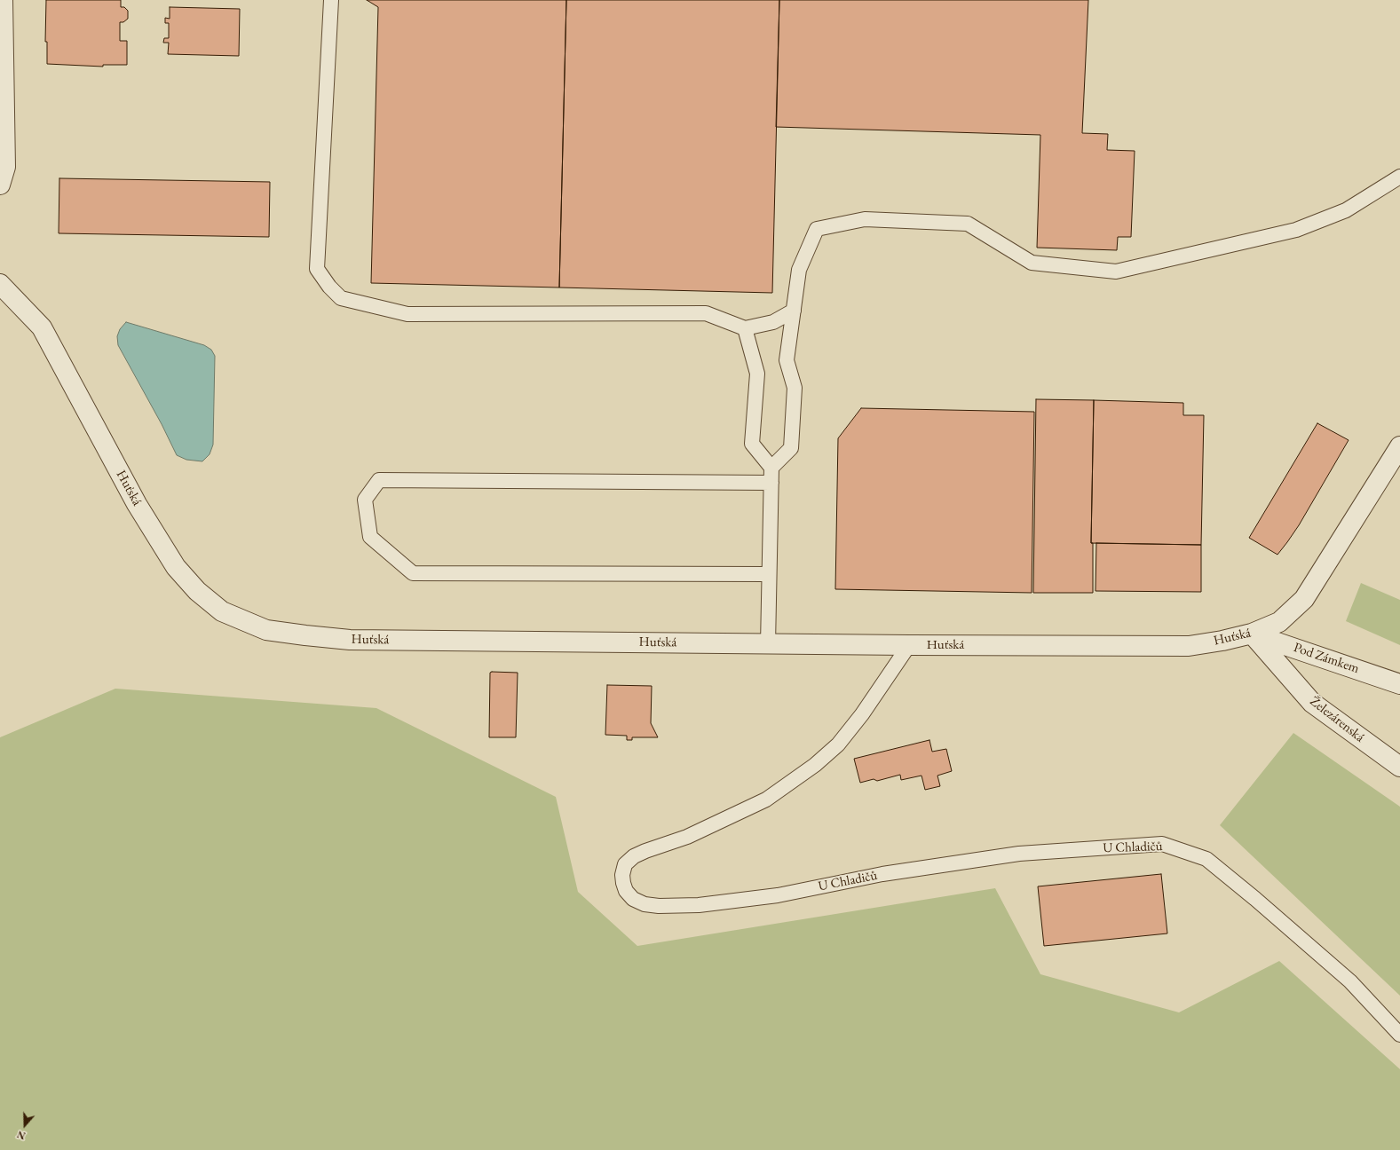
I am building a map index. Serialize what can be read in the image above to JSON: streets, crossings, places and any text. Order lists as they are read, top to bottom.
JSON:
{
  "streets": {
    "street": ["Huťská", "Pod Zámkem", "Železárenská"],
    "lane": ["U Chladičů"]
  },
  "crossings": [
    ["Huťská", "Pod Zámkem"],
    ["Huťská", "Železárenská"],
    ["Huťská", "U Chladičů"],
    ["Pod Zámkem", "Železárenská"]
  ],
  "north": "bottom"
}
